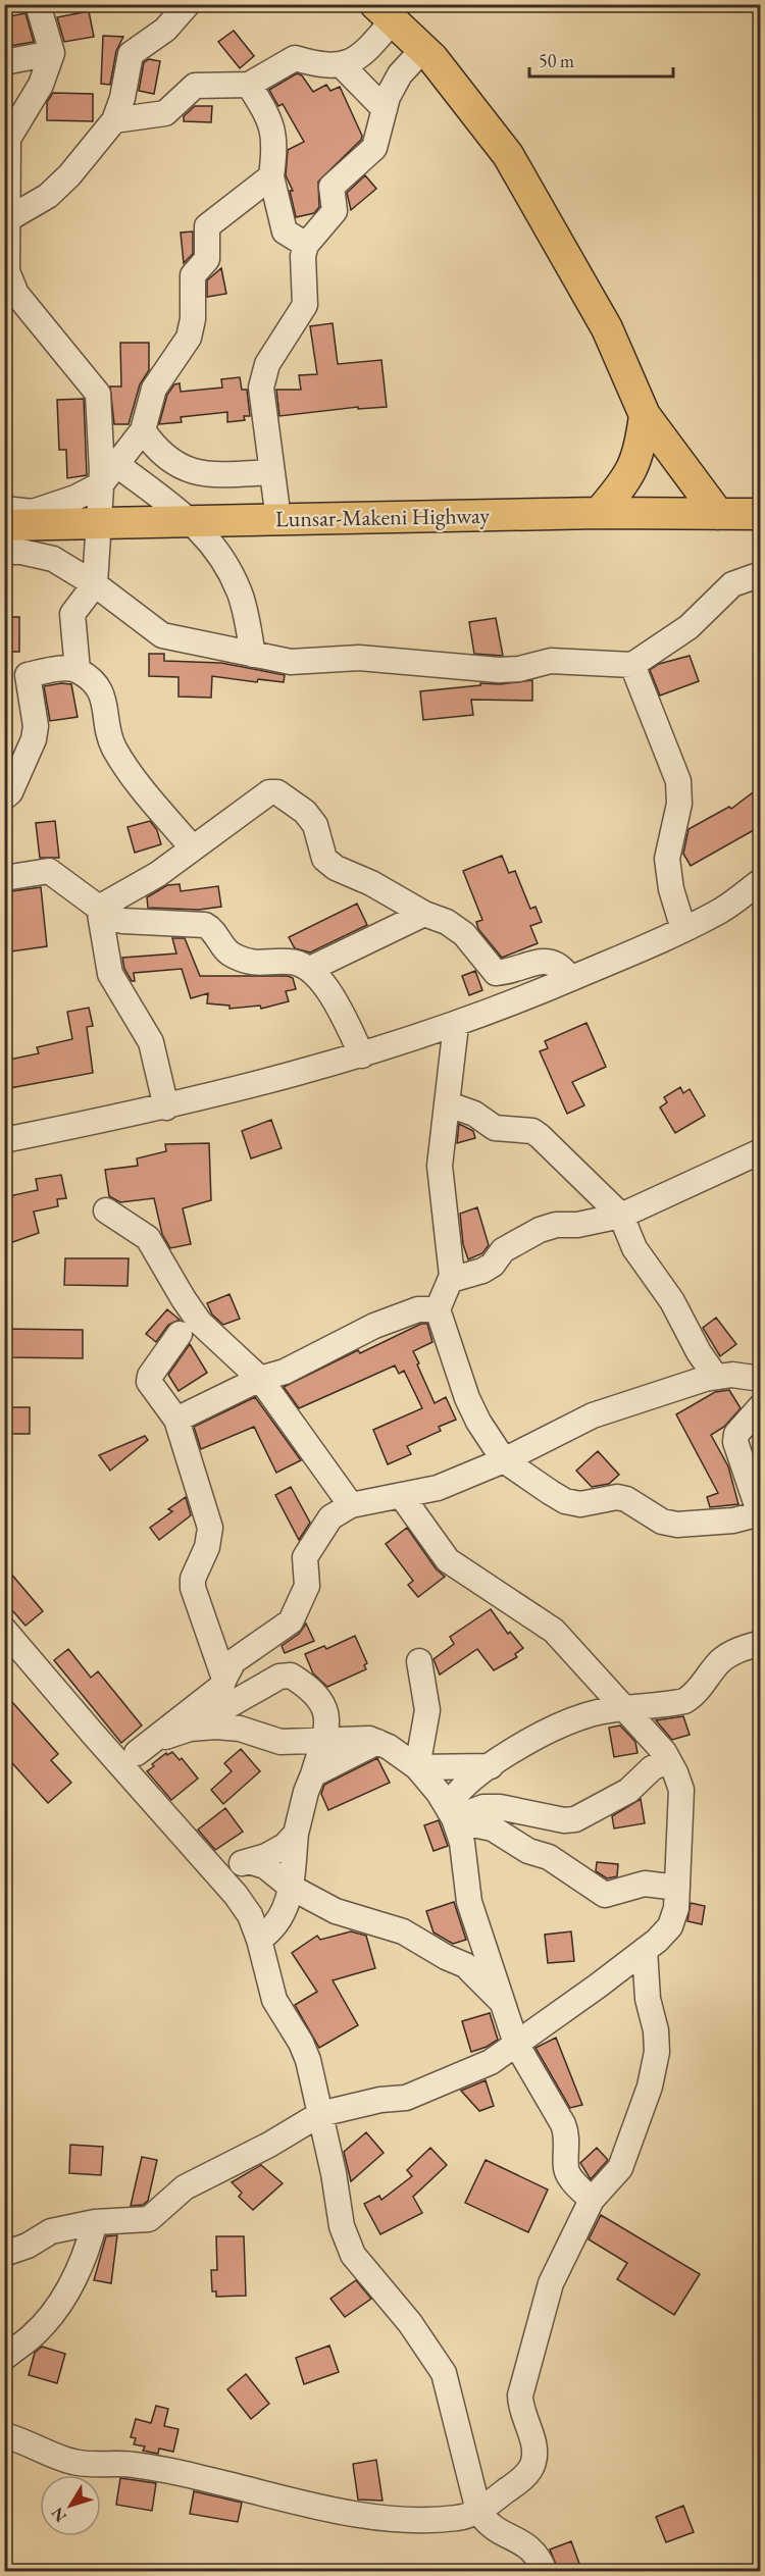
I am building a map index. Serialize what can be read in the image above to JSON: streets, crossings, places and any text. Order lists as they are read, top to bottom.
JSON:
{
  "streets": {
    "main road": ["Lunsar-Makeni Highway"]
  },
  "scale_bar": "50 m",
  "north": "bottom left"
}
